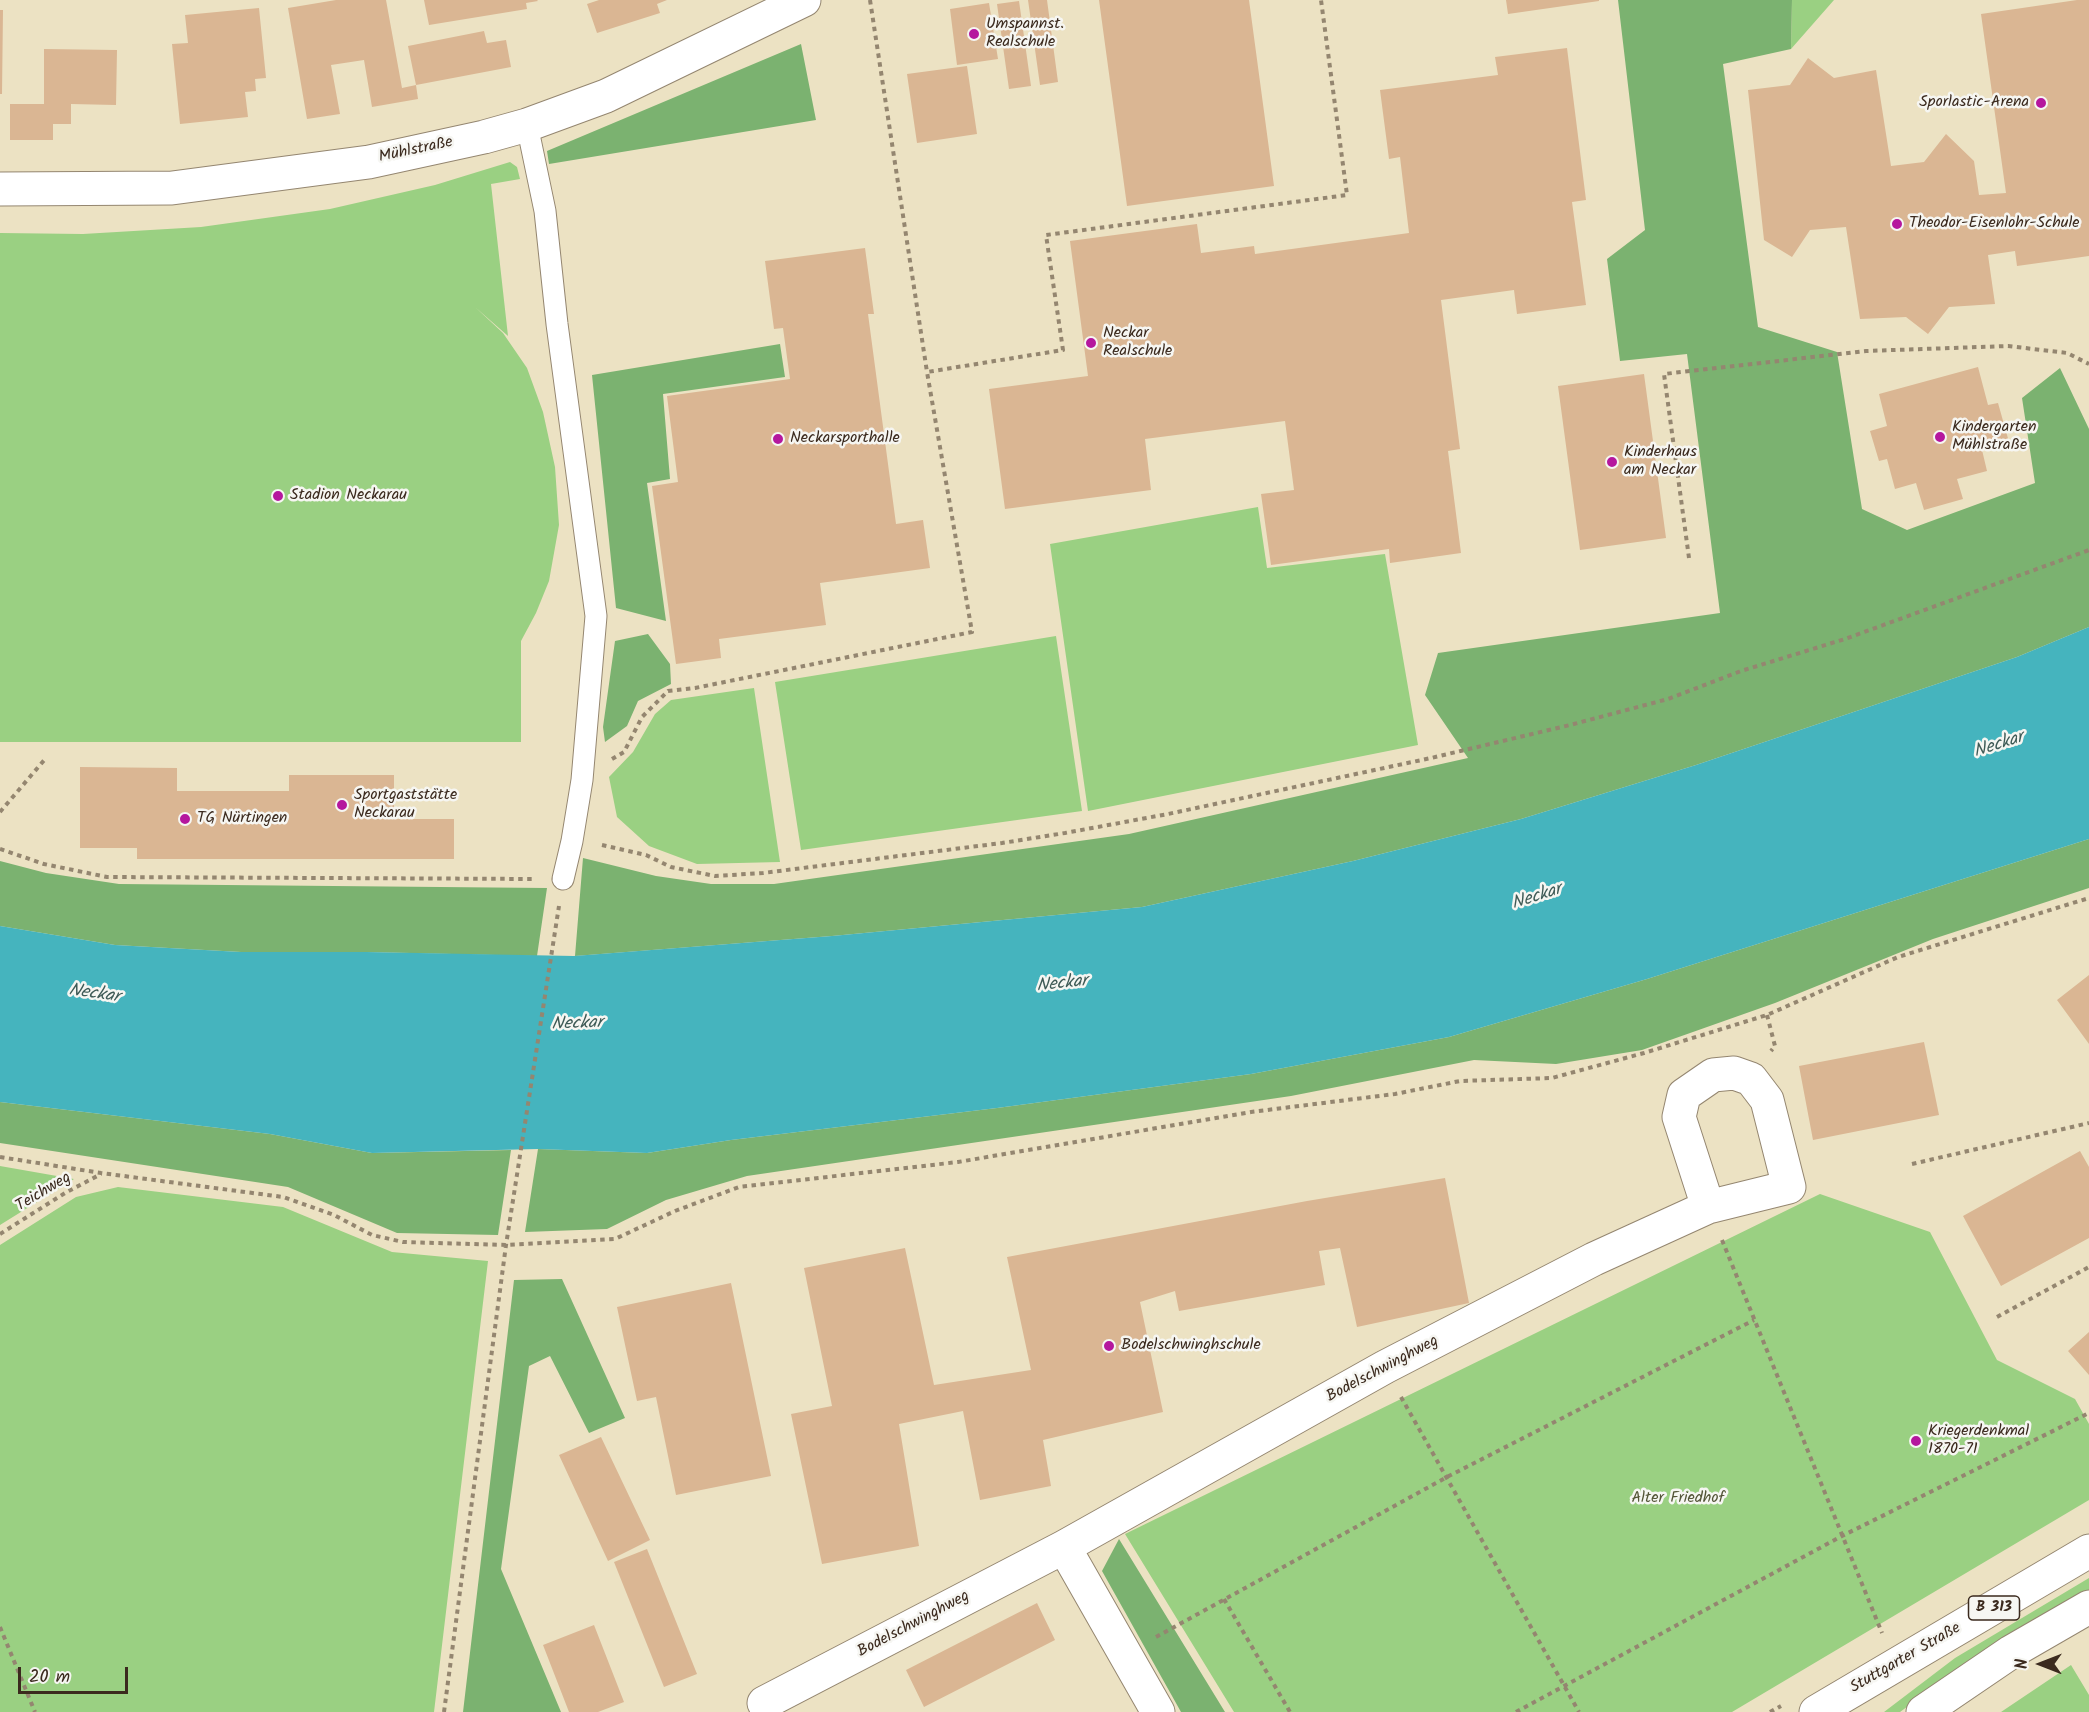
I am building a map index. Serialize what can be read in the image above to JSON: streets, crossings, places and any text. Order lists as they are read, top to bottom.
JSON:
{
  "streets": {
    "street": [
      "Mühlstraße",
      "Bodelschwinghweg",
      "B 313",
      "Stuttgarter Straße"
    ],
    "path": ["Teichweg"]
  },
  "water": ["Neckar"],
  "parks": ["Alter Friedhof"],
  "places": [
    "Umspannst. Realschule",
    "Sporlastic-Arena",
    "Theodor-Eisenlohr-Schule",
    "Neckar Realschule",
    "Kindergarten Mühlstraße",
    "Neckarsporthalle",
    "Kinderhaus am Neckar",
    "Stadion Neckarau",
    "Sportgaststätte Neckarau",
    "TG Nürtingen",
    "Bodelschwinghschule",
    "Kriegerdenkmal 1870-71"
  ],
  "scale_bar": "20 m",
  "north": "left"
}
